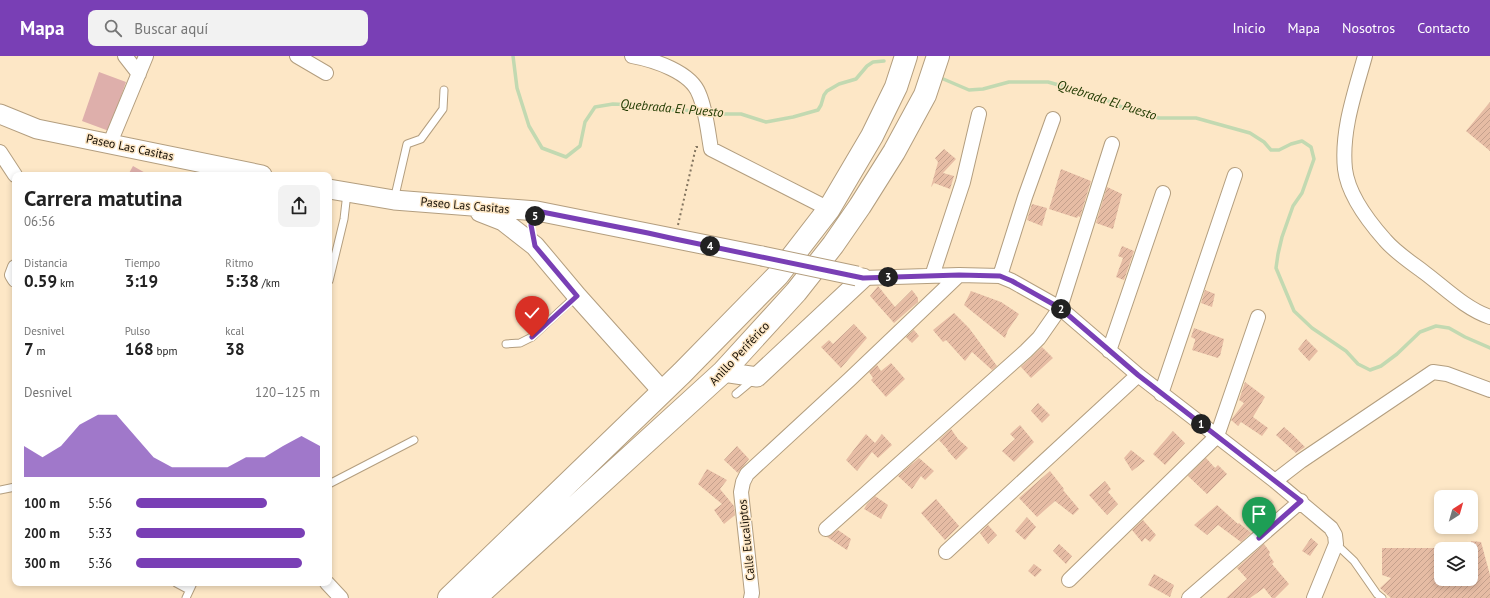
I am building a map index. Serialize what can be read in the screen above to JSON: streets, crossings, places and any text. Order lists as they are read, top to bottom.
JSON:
{
  "streets": {
    "highway": ["Anillo Periférico"],
    "street": ["Paseo Las Casitas", "Calle Eucaliptos"]
  },
  "crossings": [
    ["Paseo Las Casitas", "Calle Eucaliptos"]
  ],
  "water": ["Quebrada El Puesto"],
  "north": "top right",
  "page": {
    "header": "Mapa",
    "search": "Buscar aquí",
    "nav": [
      "Inicio",
      "Mapa",
      "Nosotros",
      "Contacto"
    ],
    "heading": ["Carrera matutina", "06:56"],
    "pins": [
      "5",
      "4",
      "3",
      "2",
      "1"
    ],
    "stats": [
      ["Distancia", "0.59 km"],
      ["Tiempo", "3:19"],
      ["Ritmo", "5:38 /km"],
      ["Desnivel", "7 m"],
      ["Pulso", "168 bpm"],
      ["kcal", "38"]
    ],
    "chart": ["Desnivel", "120–125 m"],
    "list": [
      {
        "name": "100 m",
        "note": "5:56"
      },
      {
        "name": "200 m",
        "note": "5:33"
      },
      {
        "name": "300 m",
        "note": "5:36"
      }
    ]
  }
}
